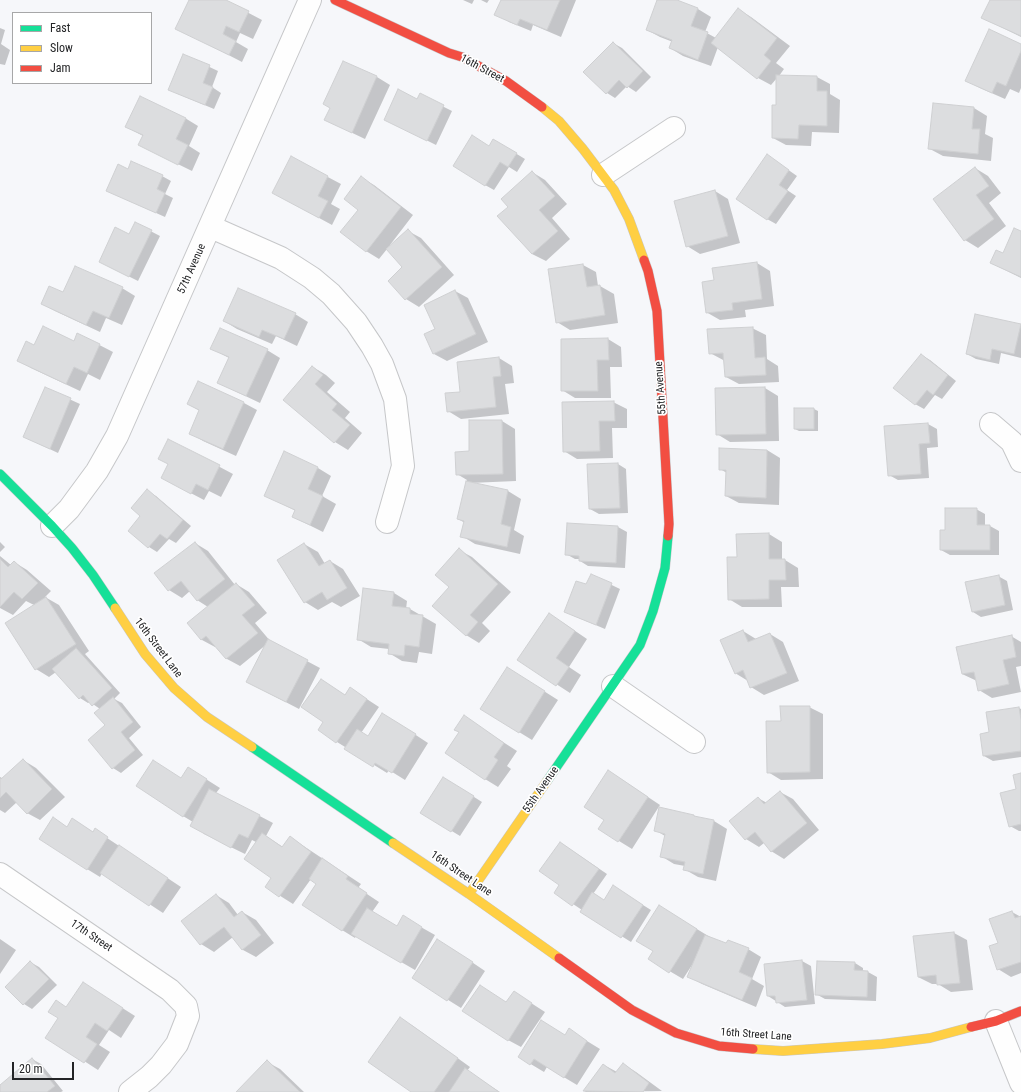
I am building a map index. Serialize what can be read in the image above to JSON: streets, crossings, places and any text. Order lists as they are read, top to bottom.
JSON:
{
  "streets": {
    "street": [
      "16th Street",
      "57th Avenue",
      "55th Avenue",
      "16th Street Lane",
      "17th Street"
    ]
  },
  "crossings": [
    ["16th Street", "55th Avenue"],
    ["57th Avenue", "16th Street Lane"],
    ["55th Avenue", "16th Street Lane"]
  ],
  "legend": ["Fast", "Slow", "Jam"],
  "scale_bar": "20 m"
}
